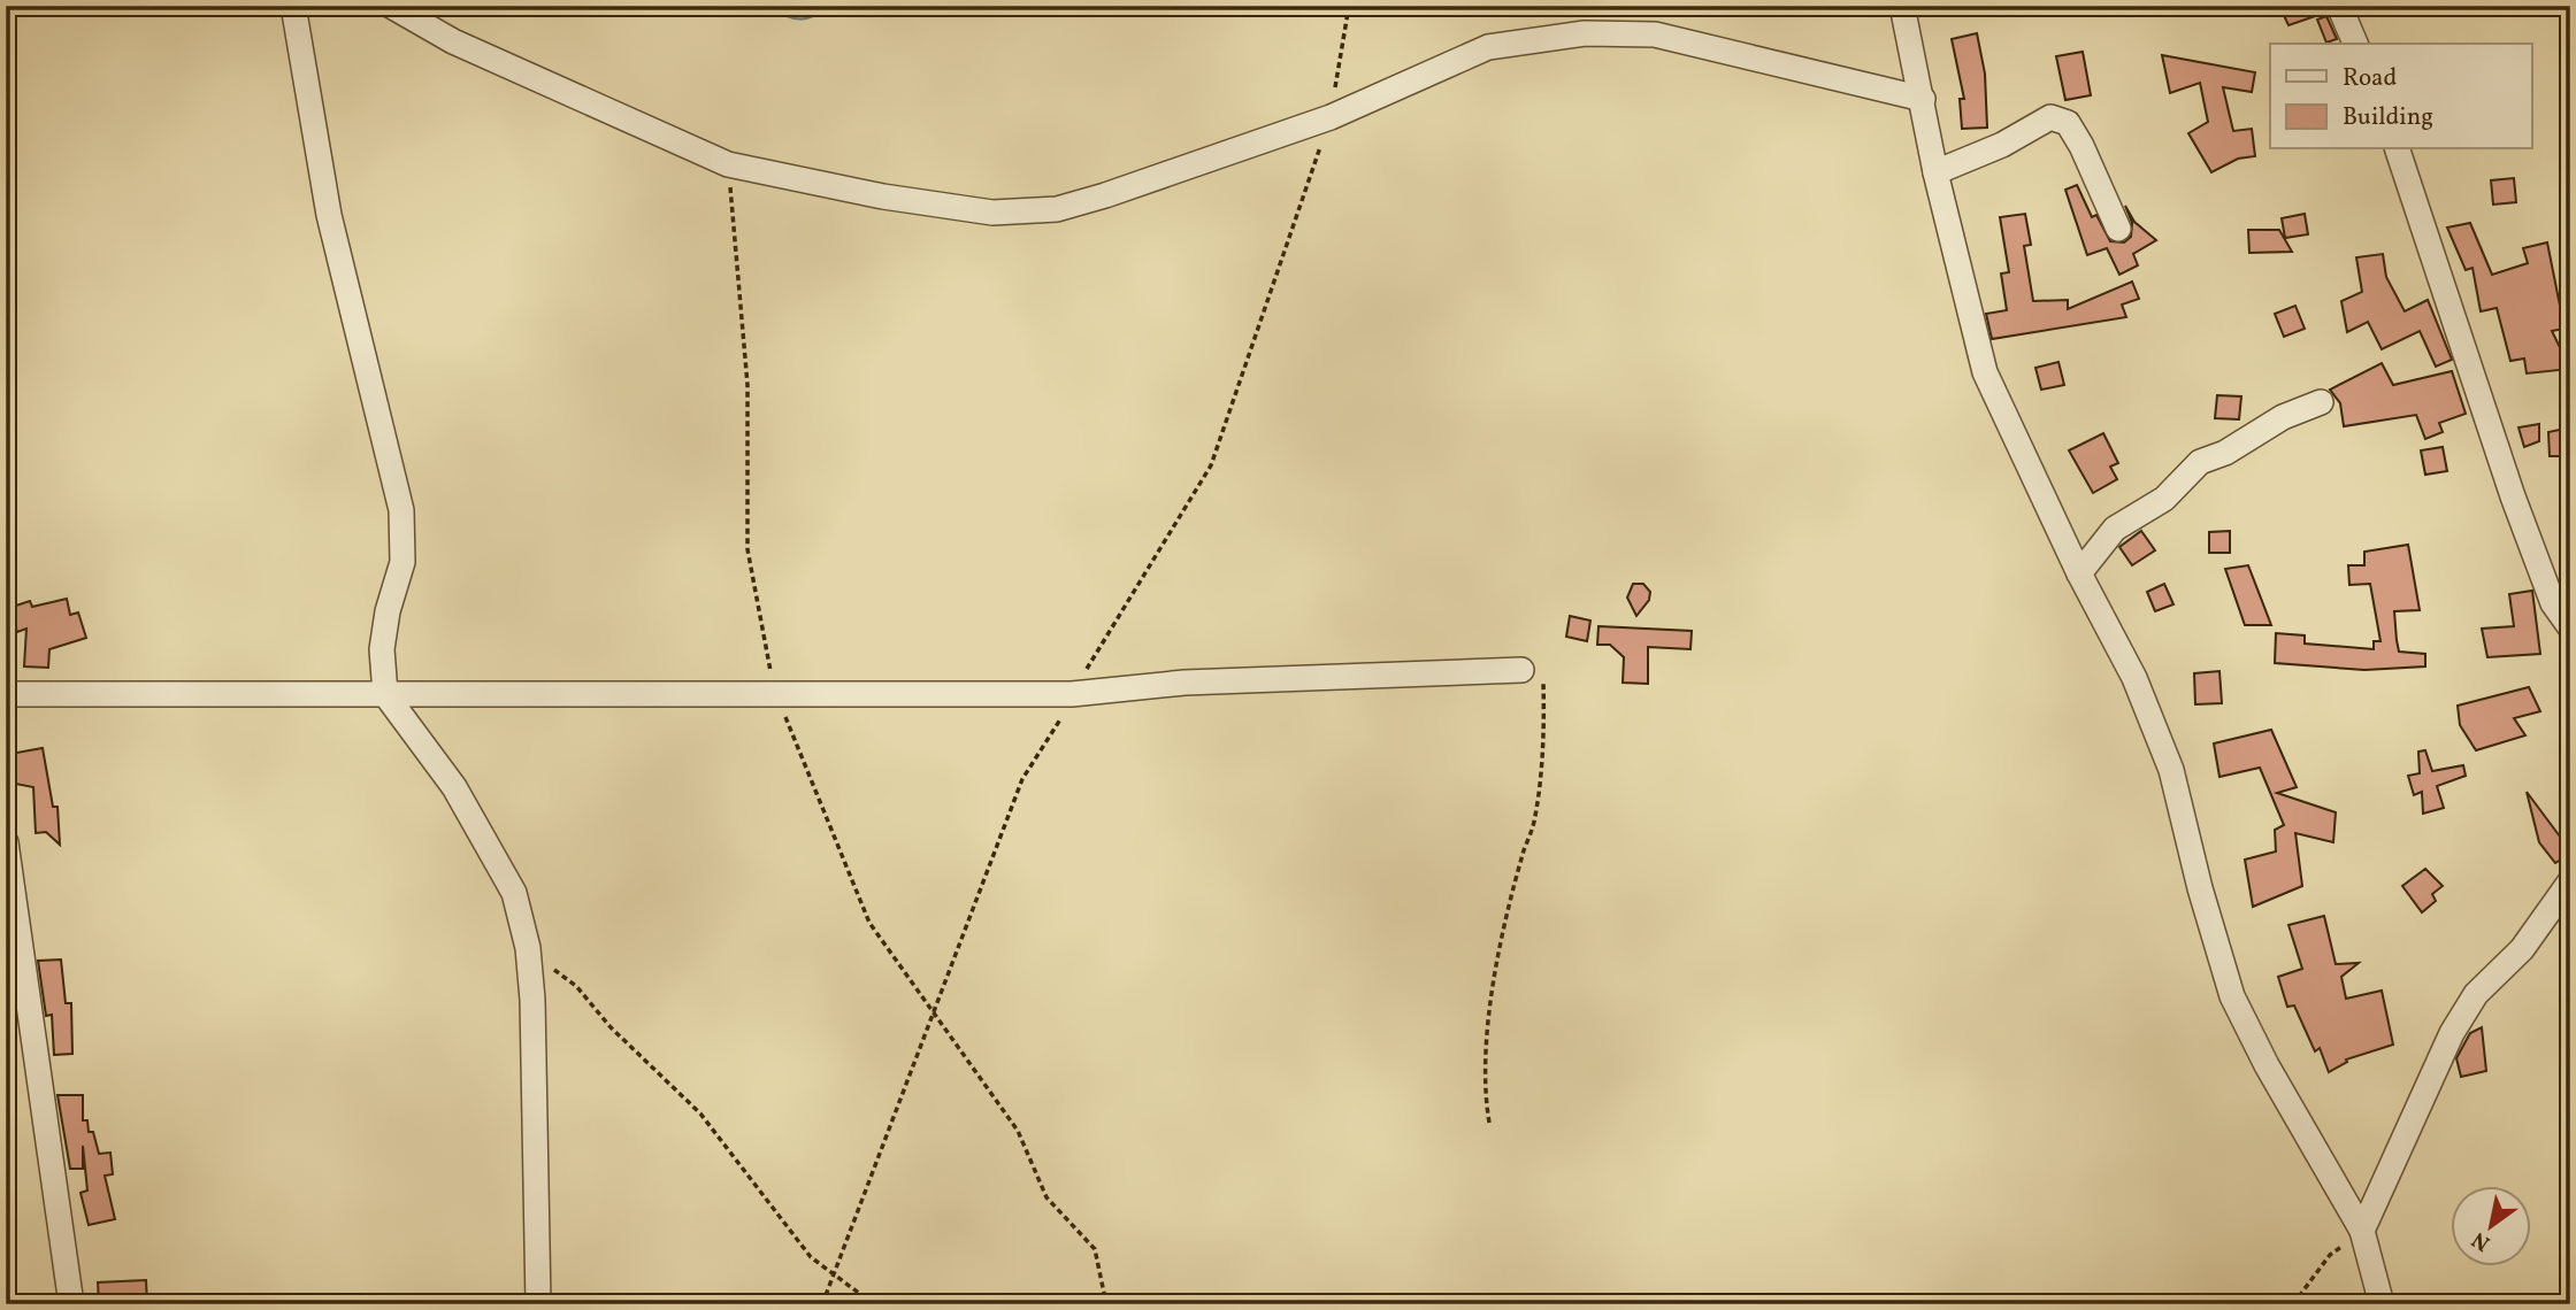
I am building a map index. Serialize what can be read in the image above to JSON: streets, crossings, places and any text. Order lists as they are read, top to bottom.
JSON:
{
  "legend": ["Road", "Building"],
  "north": "bottom left"
}
